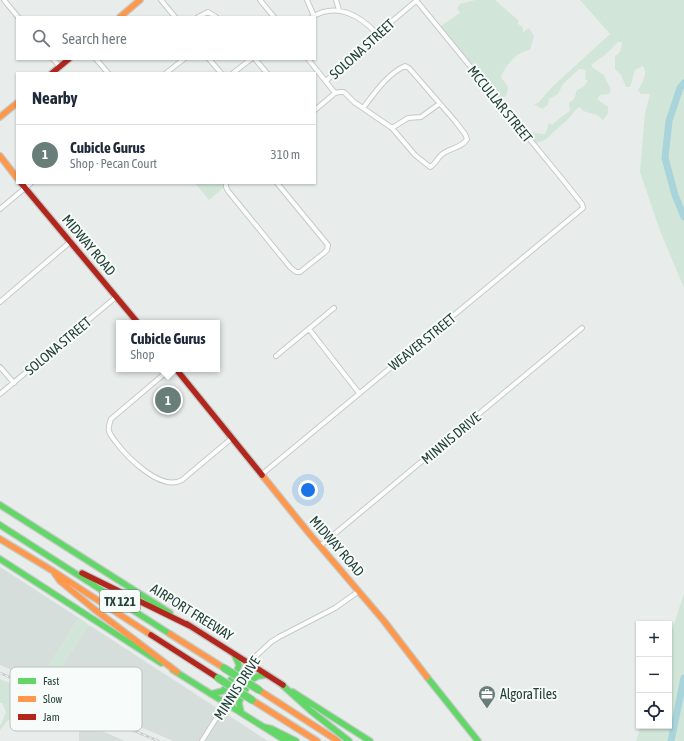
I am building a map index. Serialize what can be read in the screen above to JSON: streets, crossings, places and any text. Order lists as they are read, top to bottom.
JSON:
{
  "streets": {
    "main road": ["MIDWAY ROAD", "TX 121", "AIRPORT FREEWAY"],
    "street": [
      "SOLONA STREET",
      "MCCULLAR STREET",
      "WEAVER STREET",
      "MINNIS DRIVE"
    ]
  },
  "crossings": [
    ["SOLONA STREET", "MCCULLAR STREET"],
    ["SOLONA STREET", "MIDWAY ROAD"],
    ["MCCULLAR STREET", "WEAVER STREET"],
    ["MIDWAY ROAD", "WEAVER STREET"],
    ["MIDWAY ROAD", "MINNIS DRIVE"],
    ["MINNIS DRIVE", "AIRPORT FREEWAY"]
  ],
  "places": {
    "office": ["AlgoraTiles"]
  },
  "legend": ["Fast", "Slow", "Jam"],
  "page": {
    "search": "Search here",
    "heading": "Nearby",
    "list": [
      {
        "mark": "1",
        "name": "Cubicle Gurus",
        "note": "Shop · Pecan Court",
        "value": "310 m"
      }
    ],
    "popup": ["Cubicle Gurus", "Shop"],
    "pins": "1",
    "map_buttons": ["+", "−"]
  }
}
